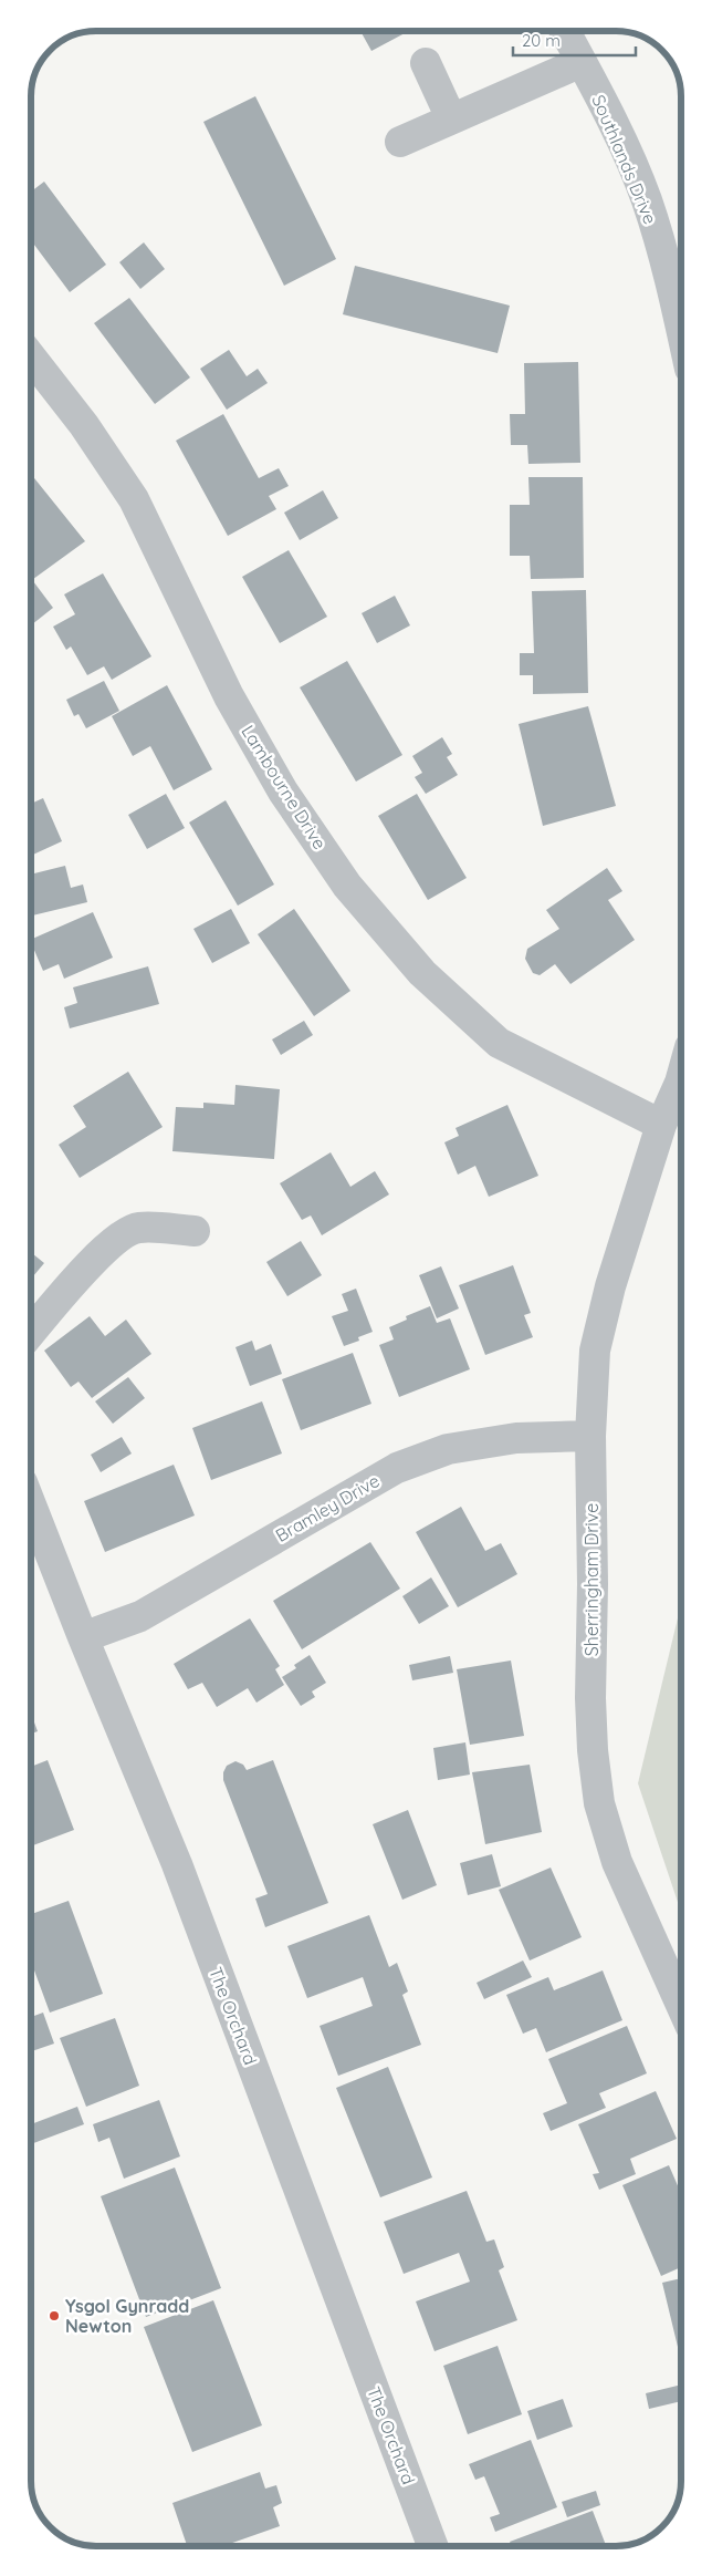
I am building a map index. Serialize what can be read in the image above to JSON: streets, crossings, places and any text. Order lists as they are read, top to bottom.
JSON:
{
  "streets": {
    "street": [
      "Southlands Drive",
      "Lambourne Drive",
      "Bramley Drive",
      "Sherringham Drive",
      "The Orchard"
    ]
  },
  "crossings": [
    ["Lambourne Drive", "Sherringham Drive"],
    ["Bramley Drive", "Sherringham Drive"],
    ["Bramley Drive", "The Orchard"]
  ],
  "places": ["Ysgol Gynradd Newton"],
  "scale_bar": "20 m"
}
